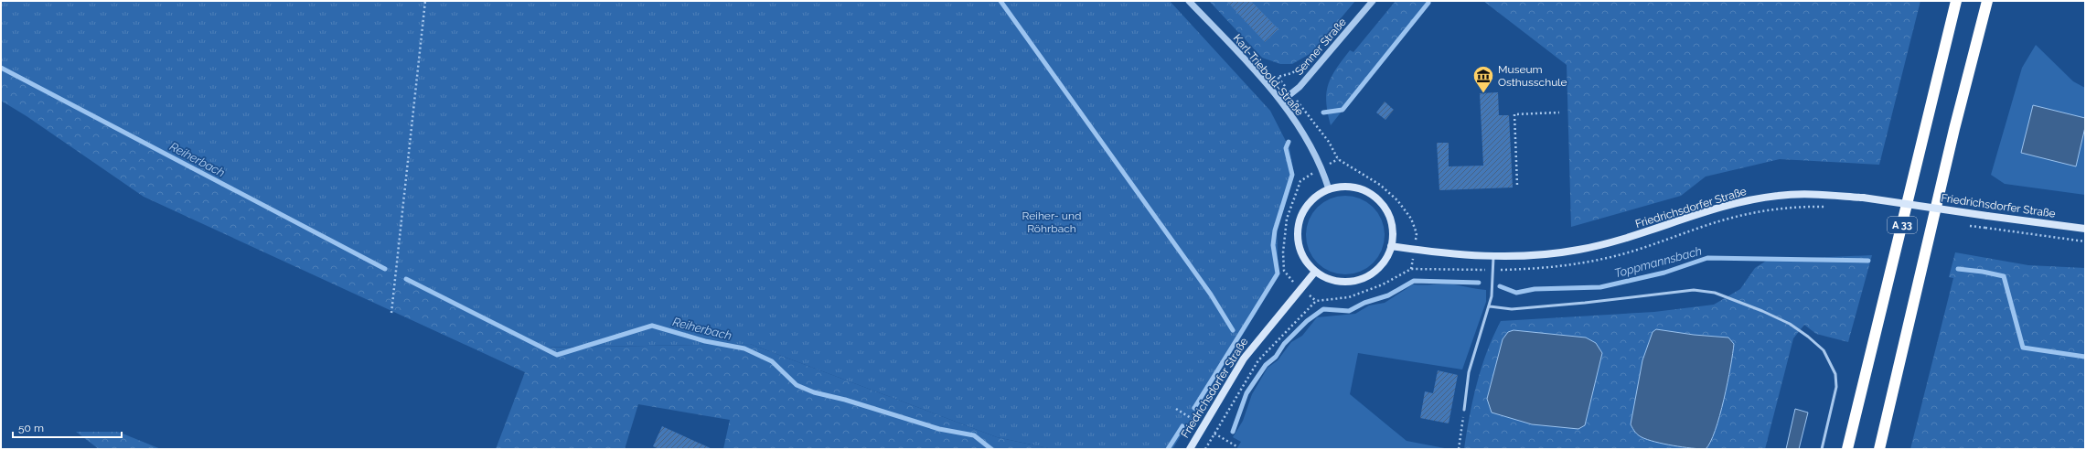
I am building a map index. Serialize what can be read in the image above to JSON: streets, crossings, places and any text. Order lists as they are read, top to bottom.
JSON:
{
  "streets": {
    "highway": ["A 33"],
    "main road": ["Friedrichsdorfer Straße"],
    "street": ["Senner Straße", "Karl-Triebold-Straße"]
  },
  "crossings": [
    ["Senner Straße", "Karl-Triebold-Straße"],
    ["Karl-Triebold-Straße", "Friedrichsdorfer Straße"]
  ],
  "water": ["Reiherbach", "Toppmannsbach"],
  "parks": ["Reiher- und Röhrbach"],
  "places": {
    "museum": ["Museum Osthusschule"]
  },
  "scale_bar": "50 m"
}
